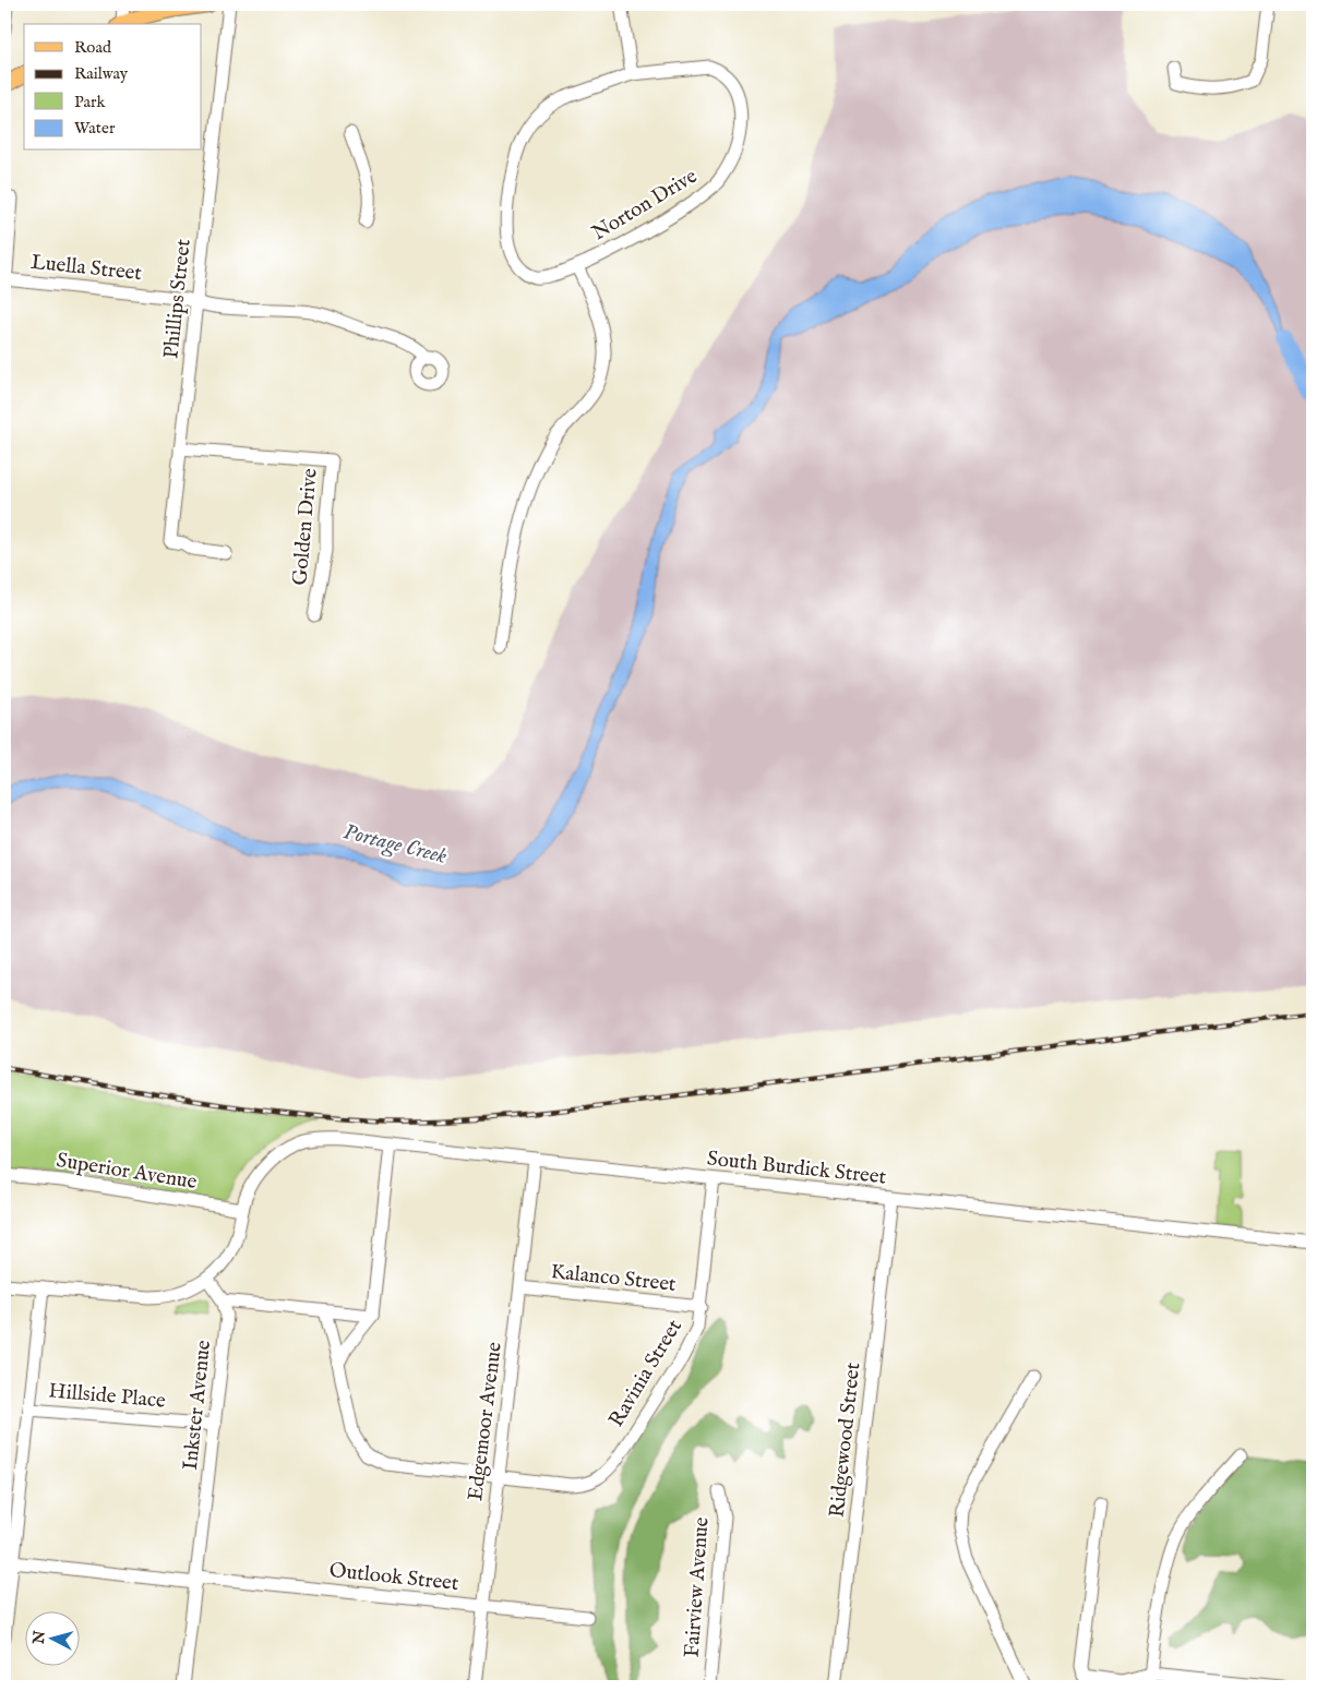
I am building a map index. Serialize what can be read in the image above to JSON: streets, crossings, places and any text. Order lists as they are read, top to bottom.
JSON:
{
  "streets": {
    "street": [
      "Norton Drive",
      "Luella Street",
      "Phillips Street",
      "Golden Drive",
      "South Burdick Street",
      "Superior Avenue",
      "Kalanco Street",
      "Ravinia Street",
      "Hillside Place",
      "Inkster Avenue",
      "Edgemoor Avenue",
      "Ridgewood Street",
      "Outlook Street",
      "Fairview Avenue"
    ]
  },
  "crossings": [
    ["Luella Street", "Phillips Street"],
    ["Phillips Street", "Golden Drive"],
    ["South Burdick Street", "Superior Avenue"],
    ["South Burdick Street", "Ravinia Street"],
    ["South Burdick Street", "Edgemoor Avenue"],
    ["South Burdick Street", "Ridgewood Street"],
    ["Kalanco Street", "Ravinia Street"],
    ["Kalanco Street", "Edgemoor Avenue"],
    ["Ravinia Street", "Edgemoor Avenue"],
    ["Hillside Place", "Inkster Avenue"],
    ["Inkster Avenue", "Outlook Street"],
    ["Edgemoor Avenue", "Outlook Street"]
  ],
  "water": ["Portage Creek"],
  "legend": [
    "Road",
    "Railway",
    "Park",
    "Water"
  ],
  "north": "left"
}
